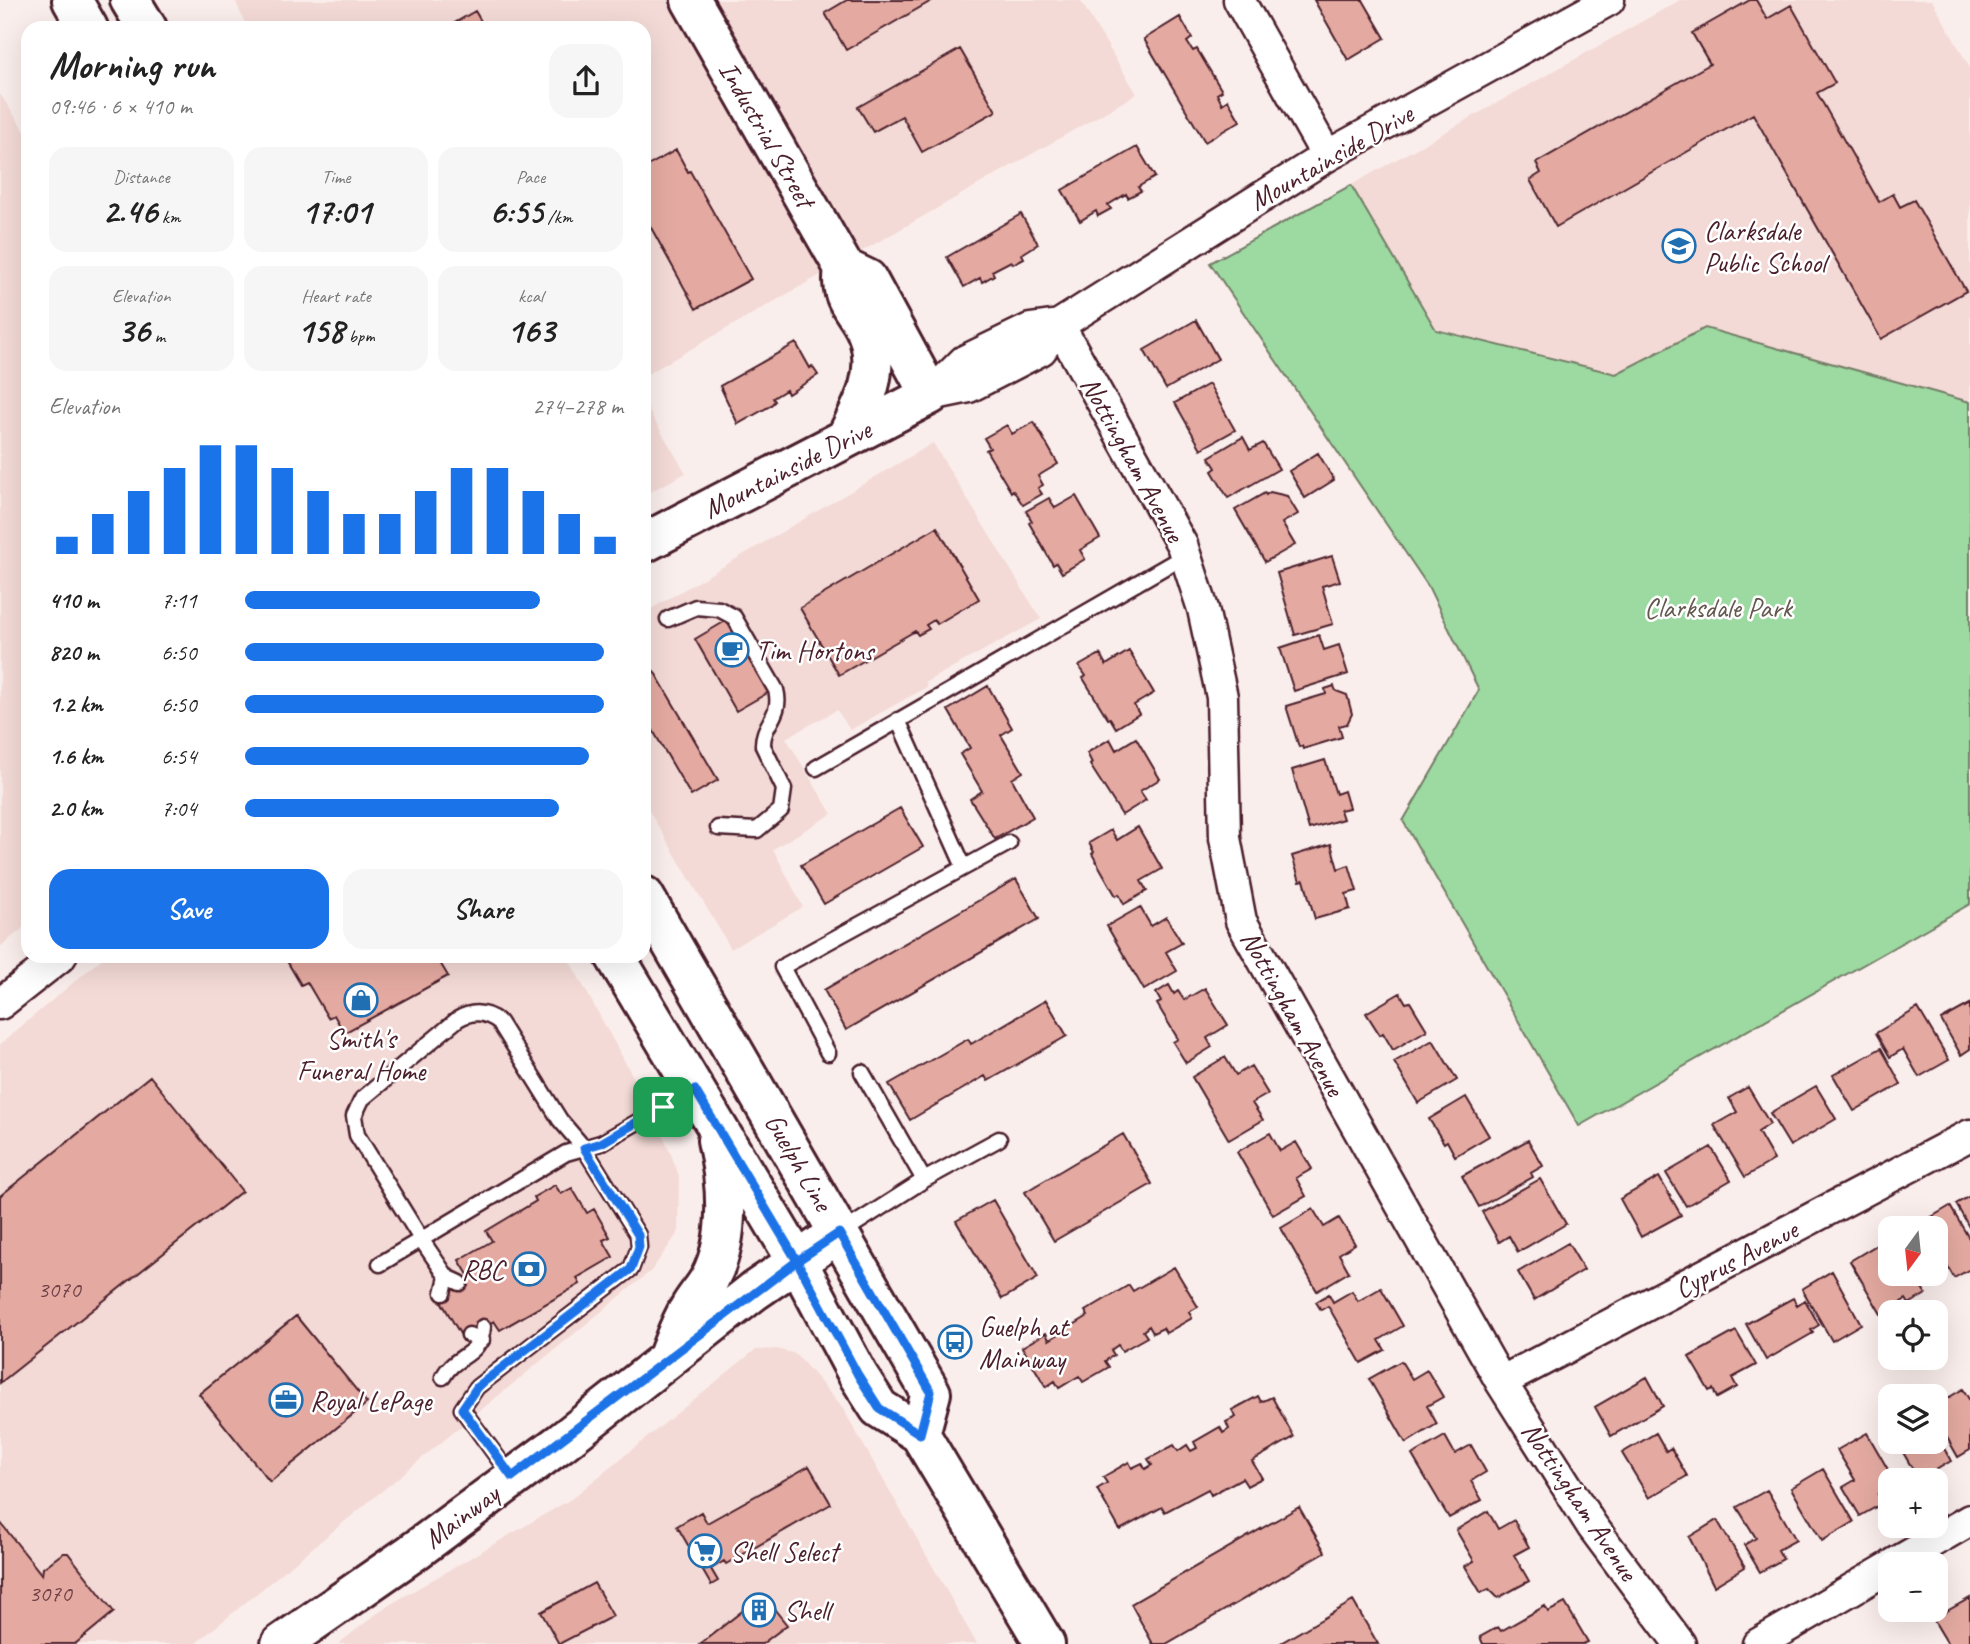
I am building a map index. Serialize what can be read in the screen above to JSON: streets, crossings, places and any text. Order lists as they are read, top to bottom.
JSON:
{
  "streets": {
    "main road": [
      "Industrial Street",
      "Mountainside Drive",
      "Guelph Line",
      "Mainway"
    ],
    "street": ["Nottingham Avenue", "Cyprus Avenue"]
  },
  "crossings": [
    ["Industrial Street", "Mountainside Drive"],
    ["Mountainside Drive", "Nottingham Avenue"],
    ["Nottingham Avenue", "Cyprus Avenue"],
    ["Guelph Line", "Mainway"]
  ],
  "parks": ["Clarksdale Park"],
  "places": {
    "school or university": ["Clarksdale Public School"],
    "cafe": ["Tim Hortons"],
    "shop": ["Smith's Funeral Home"],
    "bank": ["RBC"],
    "bus stop": ["Guelph at Mainway"],
    "office": ["Royal LePage"],
    "supermarket": ["Shell Select"],
    "building": ["Shell"]
  },
  "house_numbers": ["3070", "3070"],
  "north": "bottom",
  "page": {
    "heading": ["Morning run", "09:46 · 6 × 410 m"],
    "stats": [
      ["Distance", "2.46 km"],
      ["Time", "17:01"],
      ["Pace", "6:55 /km"],
      ["Elevation", "36 m"],
      ["Heart rate", "158 bpm"],
      ["kcal", "163"]
    ],
    "chart": ["Elevation", "274–278 m"],
    "list": [
      {
        "name": "410 m",
        "note": "7:11"
      },
      {
        "name": "820 m",
        "note": "6:50"
      },
      {
        "name": "1.2 km",
        "note": "6:50"
      },
      {
        "name": "1.6 km",
        "note": "6:54"
      },
      {
        "name": "2.0 km",
        "note": "7:04"
      }
    ],
    "buttons": ["Save", "Share"],
    "map_buttons": ["+", "−"]
  }
}
